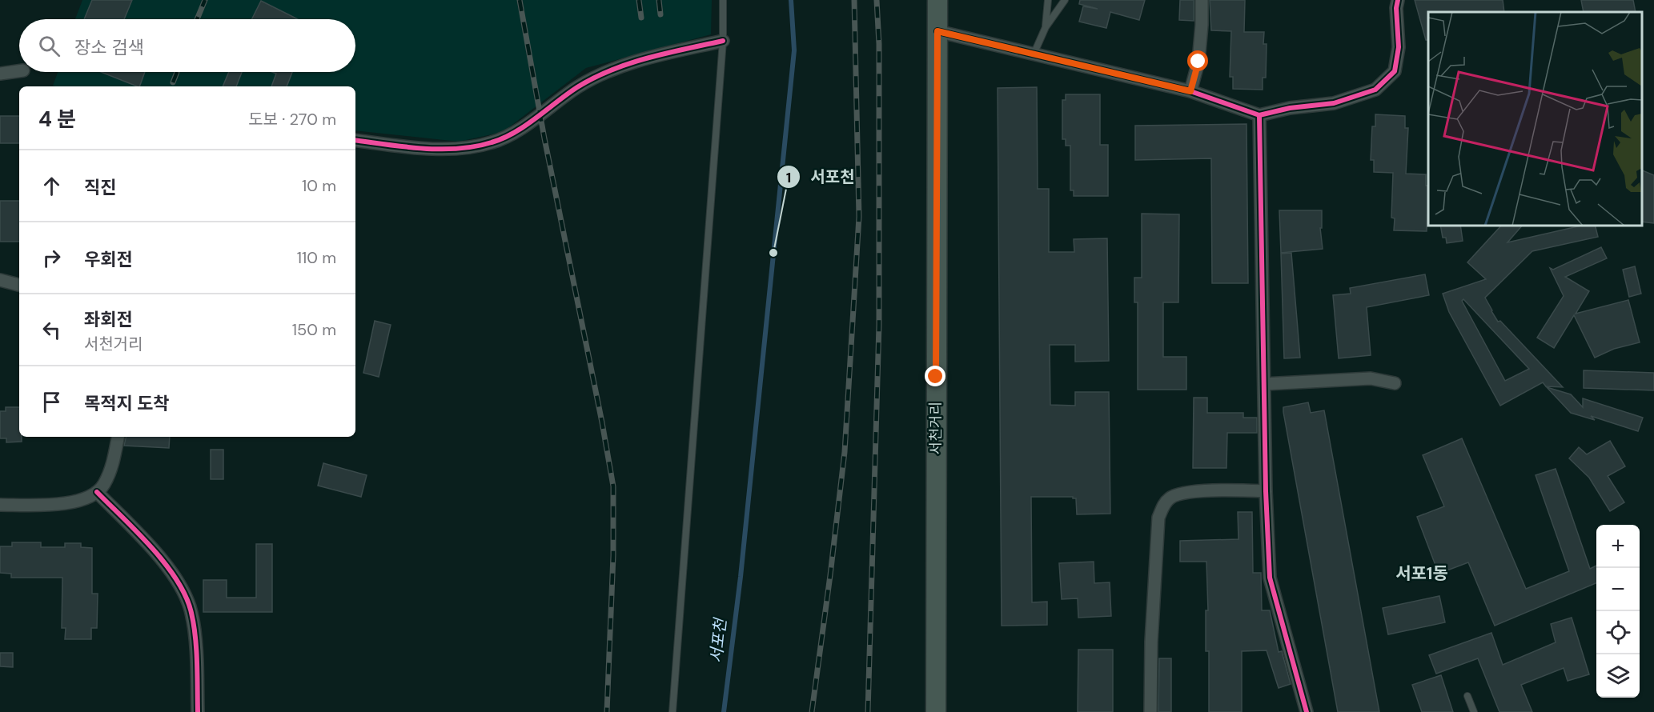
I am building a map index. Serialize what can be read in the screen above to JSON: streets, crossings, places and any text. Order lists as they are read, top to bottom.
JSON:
{
  "streets": {
    "main road": ["서천거리"]
  },
  "districts": ["서포1동"],
  "water": ["서포천"],
  "places": ["서포천"],
  "page": {
    "search": "장소 검색",
    "heading": ["4 분", "도보 · 270 m"],
    "list": [
      ["직진", "10 m"],
      ["우회전", "110 m"],
      ["좌회전", "서천거리", "150 m"],
      "목적지 도착"
    ],
    "map_buttons": ["+", "−"]
  }
}
